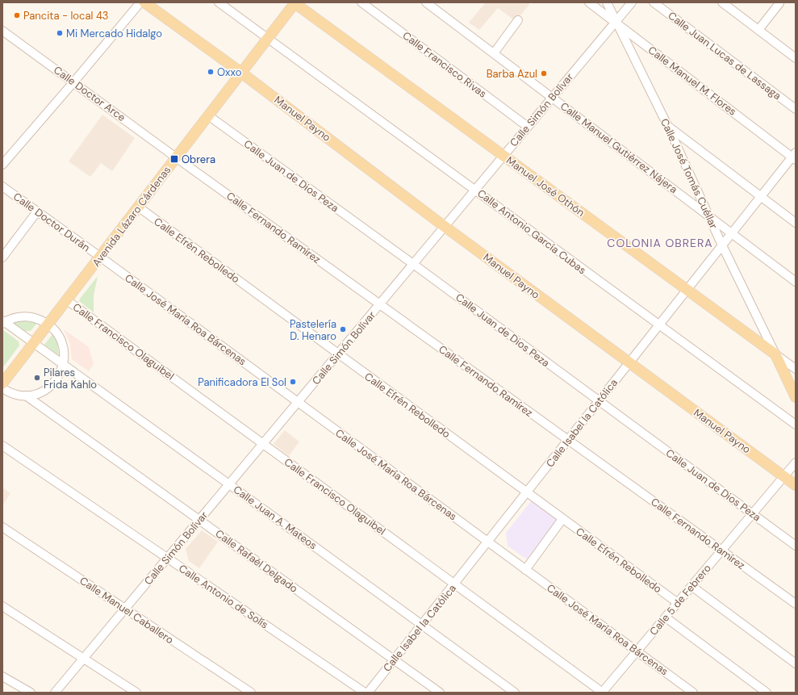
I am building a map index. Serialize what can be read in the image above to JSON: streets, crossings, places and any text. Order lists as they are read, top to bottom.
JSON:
{
  "streets": {
    "main road": [
      "Manuel Payno",
      "Calle José Tomás Cuéllar",
      "Manuel José Othón",
      "Avenida Lázaro Cárdenas"
    ],
    "street": [
      "Calle Juan Lucas de Lassaga",
      "Calle Francisco Rivas",
      "Calle Manuel M. Flores",
      "Calle Doctor Arce",
      "Calle Simón Bolívar",
      "Calle Manuel Gutiérrez Nájera",
      "Calle Juan de Dios Peza",
      "Calle Doctor Durán",
      "Calle Fernando Ramírez",
      "Calle Antonio García Cubas",
      "Calle Efrén Rebolledo",
      "Calle José María Roa Bárcenas",
      "Calle Francisco Olaguibel",
      "Calle Isabel la Católica",
      "Calle Juan A. Mateos",
      "Calle Rafaél Delgado",
      "Calle Antonio de Solís",
      "Calle 5 de Febrero",
      "Calle Manuel Caballero"
    ]
  },
  "crossings": [
    ["Calle Francisco Rivas", "Calle Simón Bolívar"],
    ["Calle Manuel M. Flores", "Calle Simón Bolívar"],
    ["Calle Manuel M. Flores", "Calle José Tomás Cuéllar"],
    ["Calle Manuel M. Flores", "Calle Isabel la Católica"],
    ["Calle Doctor Arce", "Avenida Lázaro Cárdenas"],
    ["Calle Doctor Arce", "Calle Fernando Ramírez"],
    ["Calle Simón Bolívar", "Manuel Payno"],
    ["Calle Simón Bolívar", "Calle Manuel Gutiérrez Nájera"],
    ["Calle Simón Bolívar", "Calle José Tomás Cuéllar"],
    ["Calle Simón Bolívar", "Calle Juan de Dios Peza"],
    ["Calle Simón Bolívar", "Manuel José Othón"],
    ["Calle Simón Bolívar", "Calle Fernando Ramírez"],
    ["Calle Simón Bolívar", "Calle Antonio García Cubas"],
    ["Calle Simón Bolívar", "Calle Efrén Rebolledo"],
    ["Calle Simón Bolívar", "Calle José María Roa Bárcenas"],
    ["Calle Simón Bolívar", "Calle Francisco Olaguibel"],
    ["Calle Simón Bolívar", "Calle Juan A. Mateos"],
    ["Calle Simón Bolívar", "Calle Rafaél Delgado"],
    ["Calle Simón Bolívar", "Calle Antonio de Solís"],
    ["Calle Simón Bolívar", "Calle Manuel Caballero"],
    ["Manuel Payno", "Avenida Lázaro Cárdenas"],
    ["Manuel Payno", "Calle Isabel la Católica"],
    ["Manuel Payno", "Calle 5 de Febrero"],
    ["Calle Manuel Gutiérrez Nájera", "Calle José Tomás Cuéllar"],
    ["Calle Manuel Gutiérrez Nájera", "Calle Isabel la Católica"],
    ["Calle José Tomás Cuéllar", "Manuel José Othón"],
    ["Calle José Tomás Cuéllar", "Calle Isabel la Católica"],
    ["Calle Juan de Dios Peza", "Avenida Lázaro Cárdenas"],
    ["Calle Juan de Dios Peza", "Calle Isabel la Católica"],
    ["Calle Juan de Dios Peza", "Calle 5 de Febrero"],
    ["Manuel José Othón", "Avenida Lázaro Cárdenas"],
    ["Manuel José Othón", "Calle Isabel la Católica"],
    ["Avenida Lázaro Cárdenas", "Calle Doctor Durán"],
    ["Avenida Lázaro Cárdenas", "Calle Fernando Ramírez"],
    ["Avenida Lázaro Cárdenas", "Calle Antonio García Cubas"],
    ["Avenida Lázaro Cárdenas", "Calle Efrén Rebolledo"],
    ["Avenida Lázaro Cárdenas", "Calle José María Roa Bárcenas"],
    ["Avenida Lázaro Cárdenas", "Calle Francisco Olaguibel"],
    ["Avenida Lázaro Cárdenas", "Calle Juan A. Mateos"],
    ["Calle Doctor Durán", "Calle José María Roa Bárcenas"],
    ["Calle Fernando Ramírez", "Calle Isabel la Católica"],
    ["Calle Fernando Ramírez", "Calle 5 de Febrero"],
    ["Calle Antonio García Cubas", "Calle Isabel la Católica"],
    ["Calle Efrén Rebolledo", "Calle Isabel la Católica"],
    ["Calle Efrén Rebolledo", "Calle 5 de Febrero"],
    ["Calle José María Roa Bárcenas", "Calle Isabel la Católica"],
    ["Calle José María Roa Bárcenas", "Calle 5 de Febrero"],
    ["Calle Francisco Olaguibel", "Calle Isabel la Católica"],
    ["Calle Francisco Olaguibel", "Calle 5 de Febrero"],
    ["Calle Isabel la Católica", "Calle Juan A. Mateos"],
    ["Calle Isabel la Católica", "Calle Rafaél Delgado"]
  ],
  "districts": ["COLONIA OBRERA"],
  "places": {
    "other": [
      "Pancita - local 43",
      "Mi Mercado Hidalgo",
      "Oxxo",
      "Barba Azul",
      "Pastelería D. Henaro",
      "Pilares Frida Kahlo",
      "Panificadora El Sol"
    ],
    "transit": ["Obrera"]
  }
}
